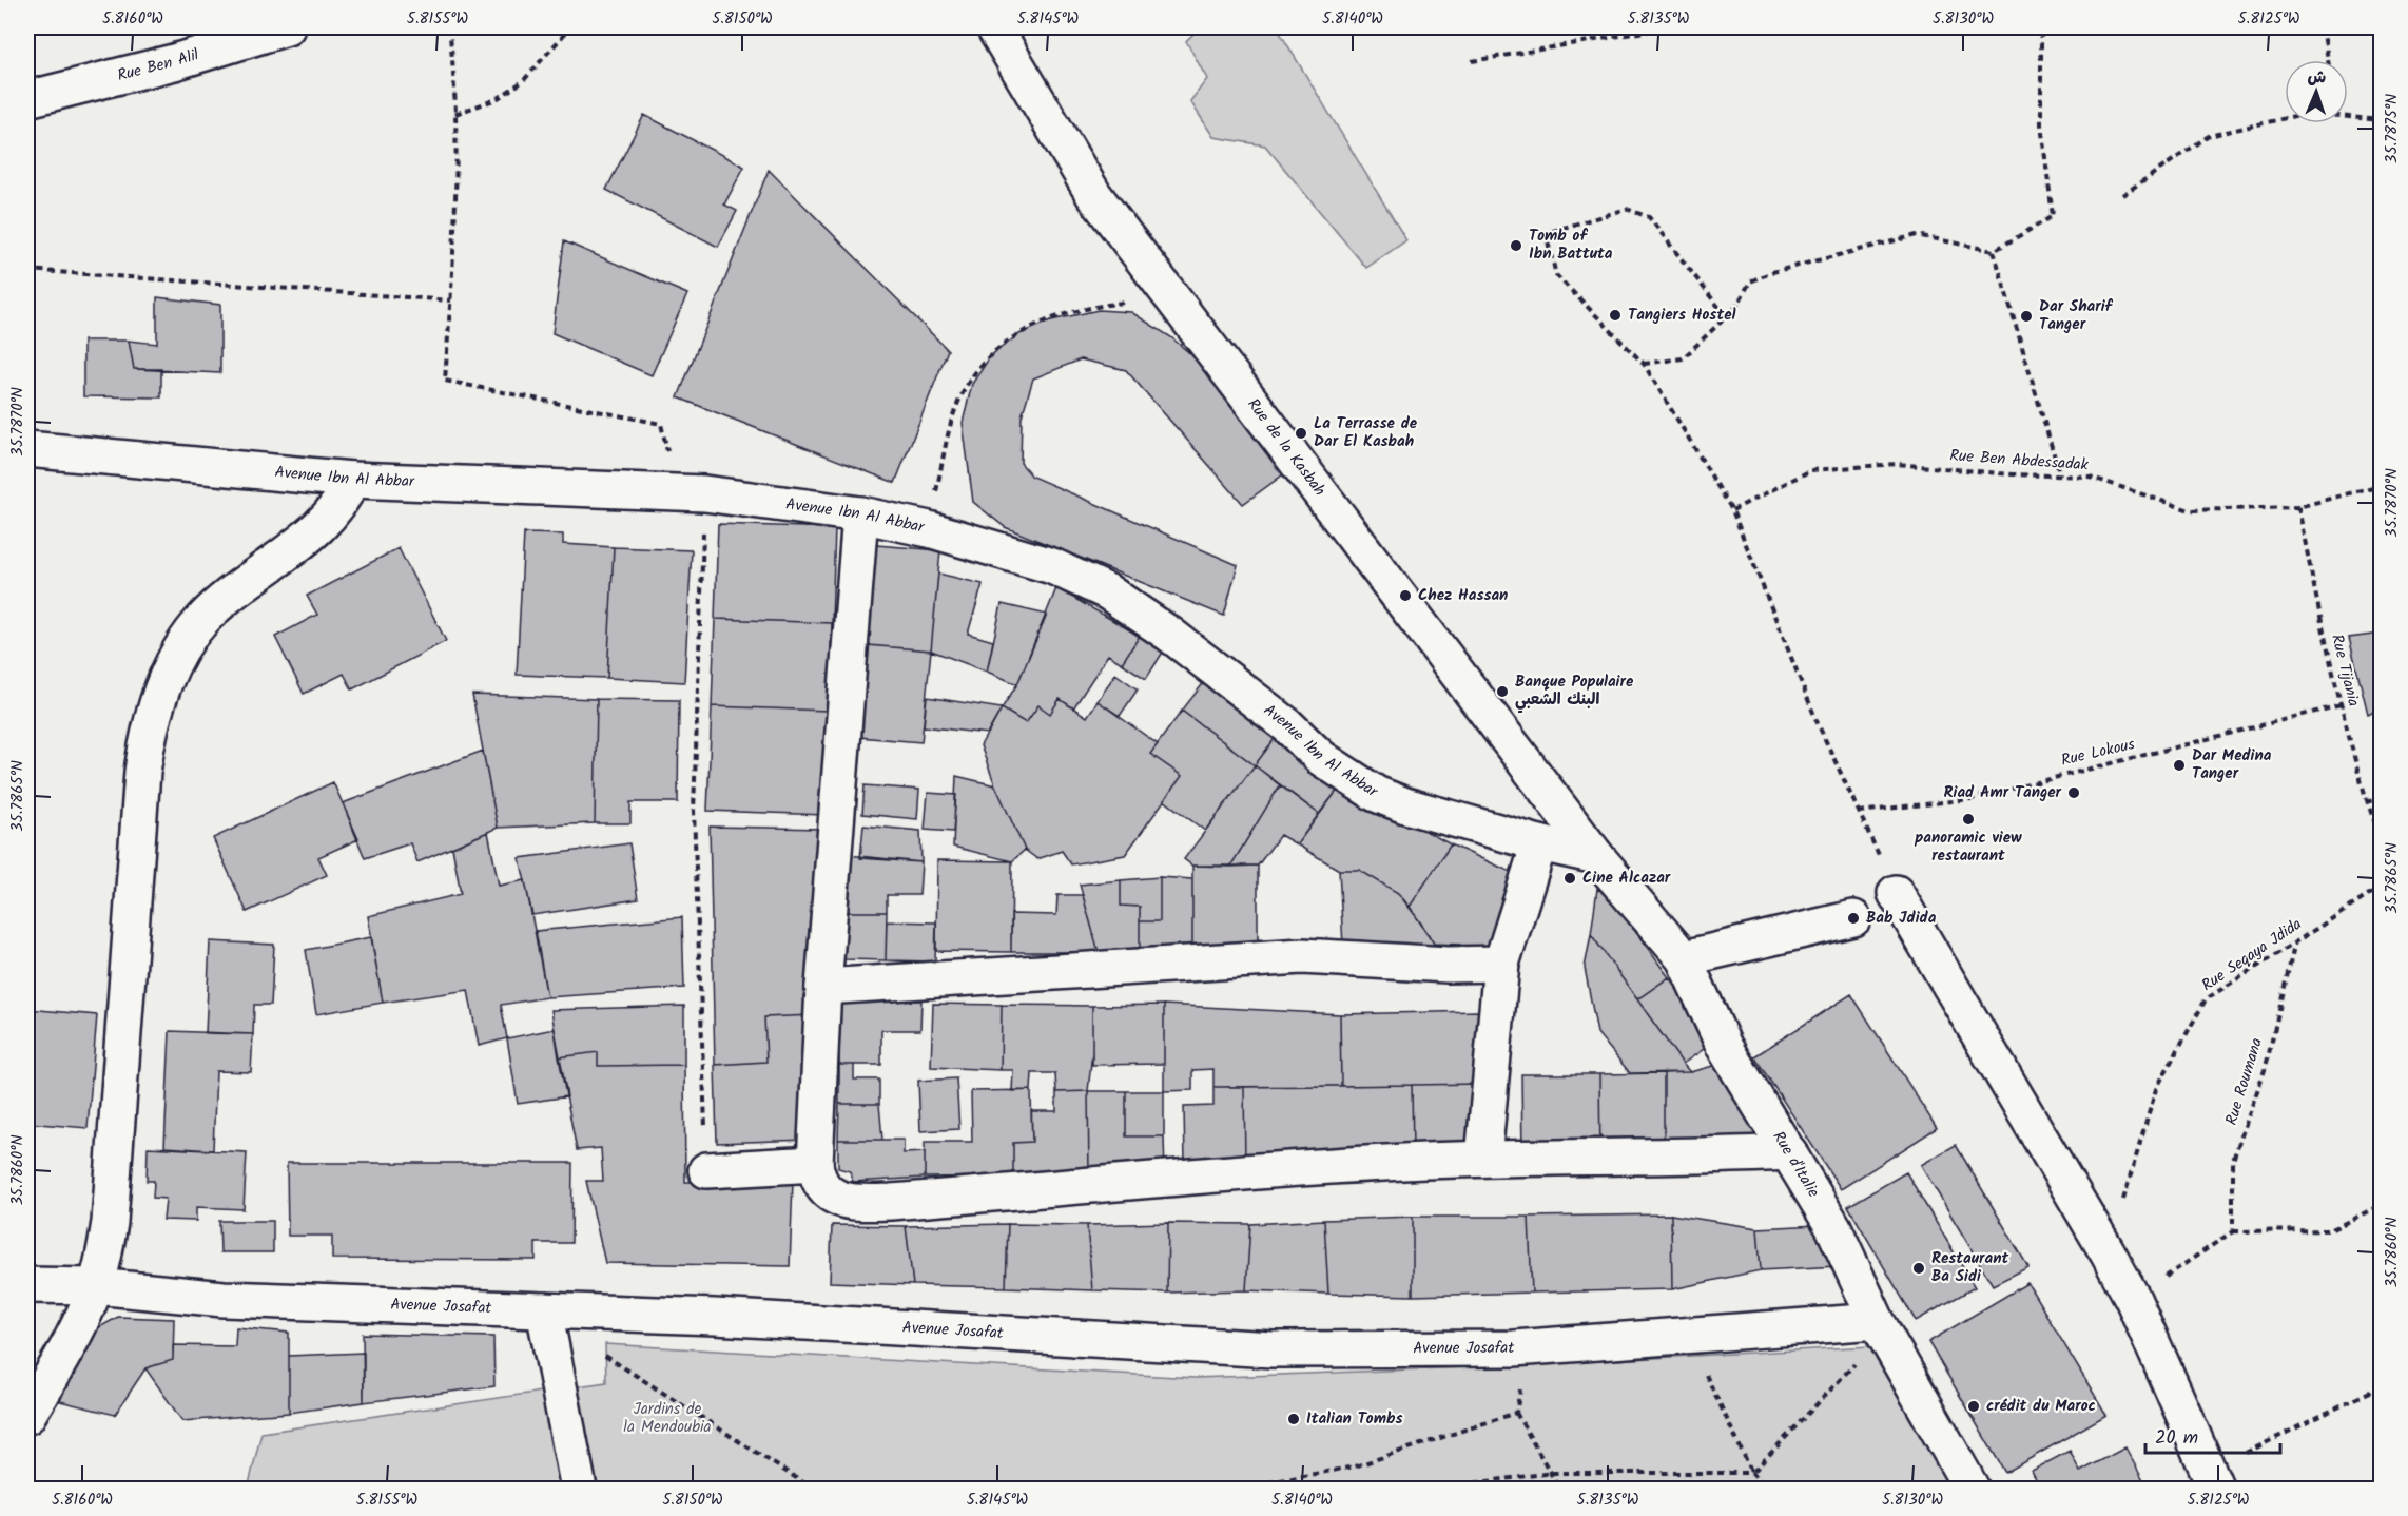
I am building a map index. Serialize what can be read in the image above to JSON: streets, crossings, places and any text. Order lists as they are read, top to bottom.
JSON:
{
  "streets": {
    "street": [
      "Rue Ben Alil",
      "Rue de la Kasbah",
      "Avenue Ibn Al Abbar",
      "Rue d'Italie",
      "Avenue Josafat"
    ],
    "path": [
      "Rue Ben Abdessadak",
      "Rue Tijania",
      "Rue Lokous",
      "Rue Seqaya Jdida",
      "Rue Roumana"
    ]
  },
  "crossings": [
    ["Rue de la Kasbah", "Avenue Ibn Al Abbar"],
    ["Rue de la Kasbah", "Rue d'Italie"],
    ["Rue Ben Abdessadak", "Rue Tijania"],
    ["Avenue Ibn Al Abbar", "Rue d'Italie"],
    ["Rue Tijania", "Rue Lokous"],
    ["Rue Seqaya Jdida", "Rue Roumana"],
    ["Rue d'Italie", "Avenue Josafat"]
  ],
  "parks": ["Jardins de la Mendoubia"],
  "places": [
    "Tomb of Ibn Battuta",
    "Tangiers Hostel",
    "Dar Sharif Tanger",
    "La Terrasse de Dar El Kasbah",
    "Chez Hassan",
    "Banque Populaire البنك الشعبي",
    "Dar Medina Tanger",
    "Riad Amr Tanger",
    "panoramic view restaurant",
    "Cine Alcazar",
    "Bab Jdida",
    "Restaurant Ba Sidi",
    "crédit du Maroc",
    "Italian Tombs"
  ],
  "scale_bar": "20 m",
  "north": "top",
  "coordinates": [
    "5.8160°W",
    "5.8155°W",
    "5.8150°W",
    "5.8145°W",
    "5.8140°W",
    "5.8135°W",
    "5.8130°W",
    "5.8125°W",
    "35.7875°N",
    "35.7870°N",
    "35.7865°N",
    "35.7860°N"
  ]
}
